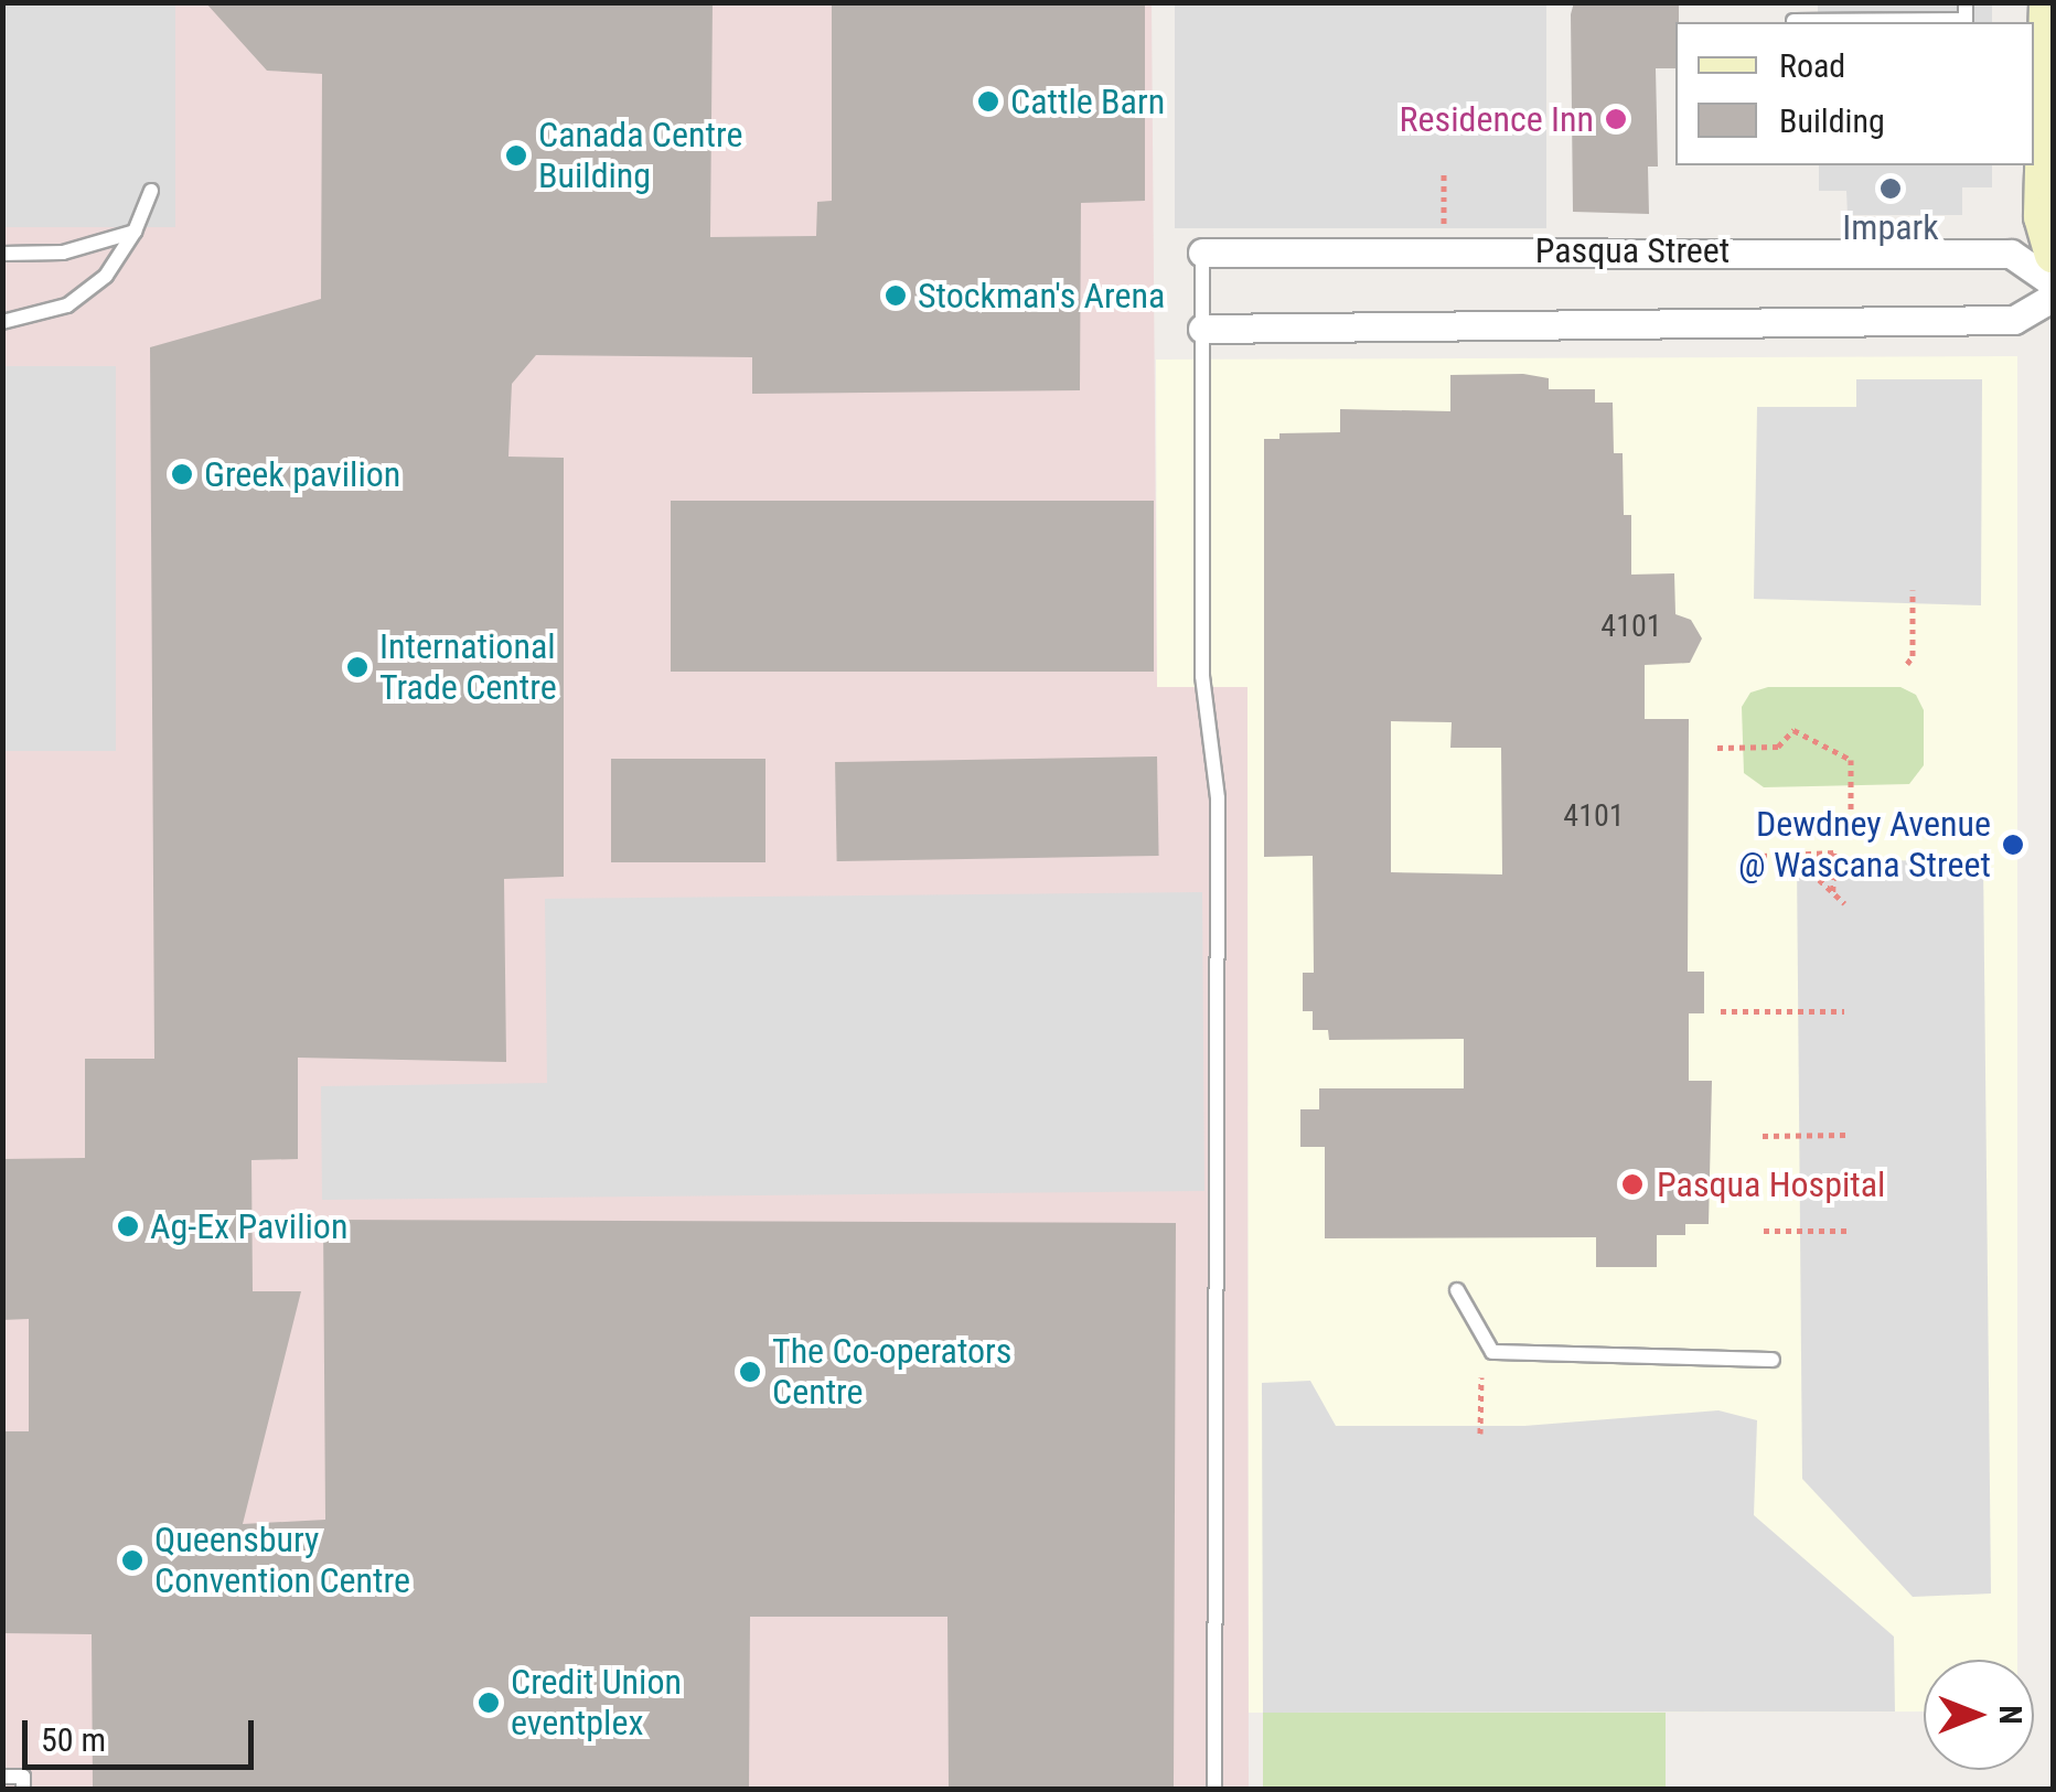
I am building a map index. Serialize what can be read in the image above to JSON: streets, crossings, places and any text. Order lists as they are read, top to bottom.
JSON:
{
  "streets": {
    "street": ["Pasqua Street"]
  },
  "places": [
    "Cattle Barn",
    "Residence Inn",
    "Canada Centre Building",
    "Impark",
    "Stockman's Arena",
    "Greek pavilion",
    "International Trade Centre",
    "Dewdney Avenue @ Wascana Street",
    "Pasqua Hospital",
    "Ag-Ex Pavilion",
    "The Co-operators Centre",
    "Queensbury Convention Centre",
    "Credit Union eventplex"
  ],
  "house_numbers": ["4101", "4101"],
  "legend": ["Road", "Building"],
  "scale_bar": "50 m",
  "north": "right"
}
